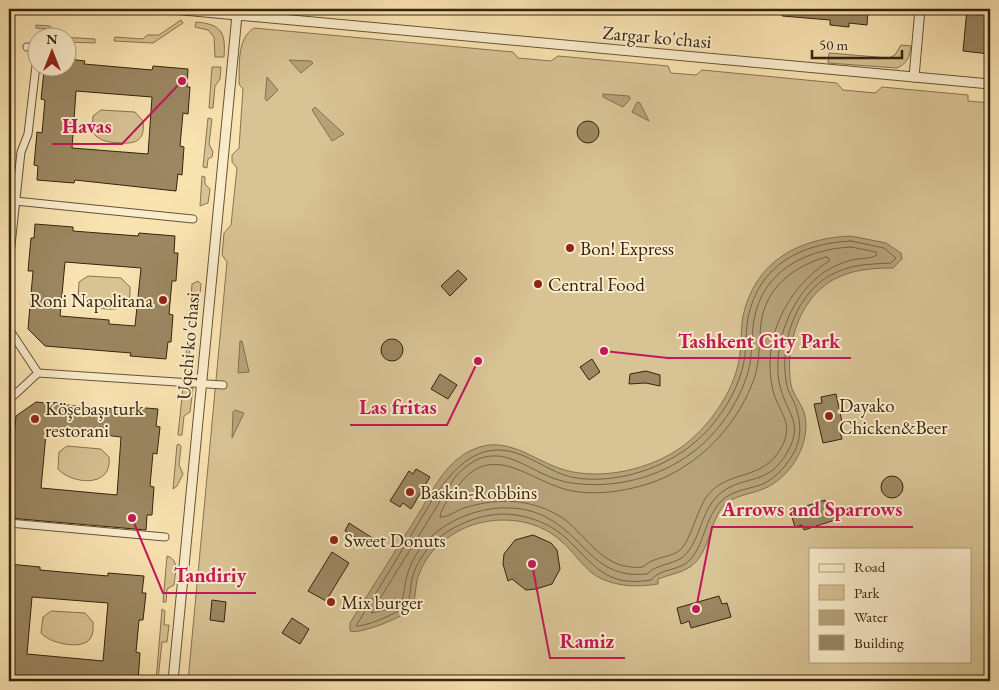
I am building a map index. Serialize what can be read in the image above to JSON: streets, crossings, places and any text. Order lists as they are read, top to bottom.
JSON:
{
  "streets": {
    "street": ["Zargar ko'chasi", "Uqchi ko'chasi"]
  },
  "crossings": [
    ["Zargar ko'chasi", "Uqchi ko'chasi"]
  ],
  "places": [
    "Havas",
    "Bon! Express",
    "Central Food",
    "Roni Napolitana",
    "Tashkent City Park",
    "Las fritas",
    "Dayako Chicken&Beer",
    "Köşebaşı turk restorani",
    "Baskin-Robbins",
    "Tandiriy",
    "Sweet Donuts",
    "Ramiz",
    "Mix burger",
    "Arrows and Sparrows"
  ],
  "legend": [
    "Road",
    "Park",
    "Water",
    "Building"
  ],
  "scale_bar": "50 m",
  "north": "top"
}
